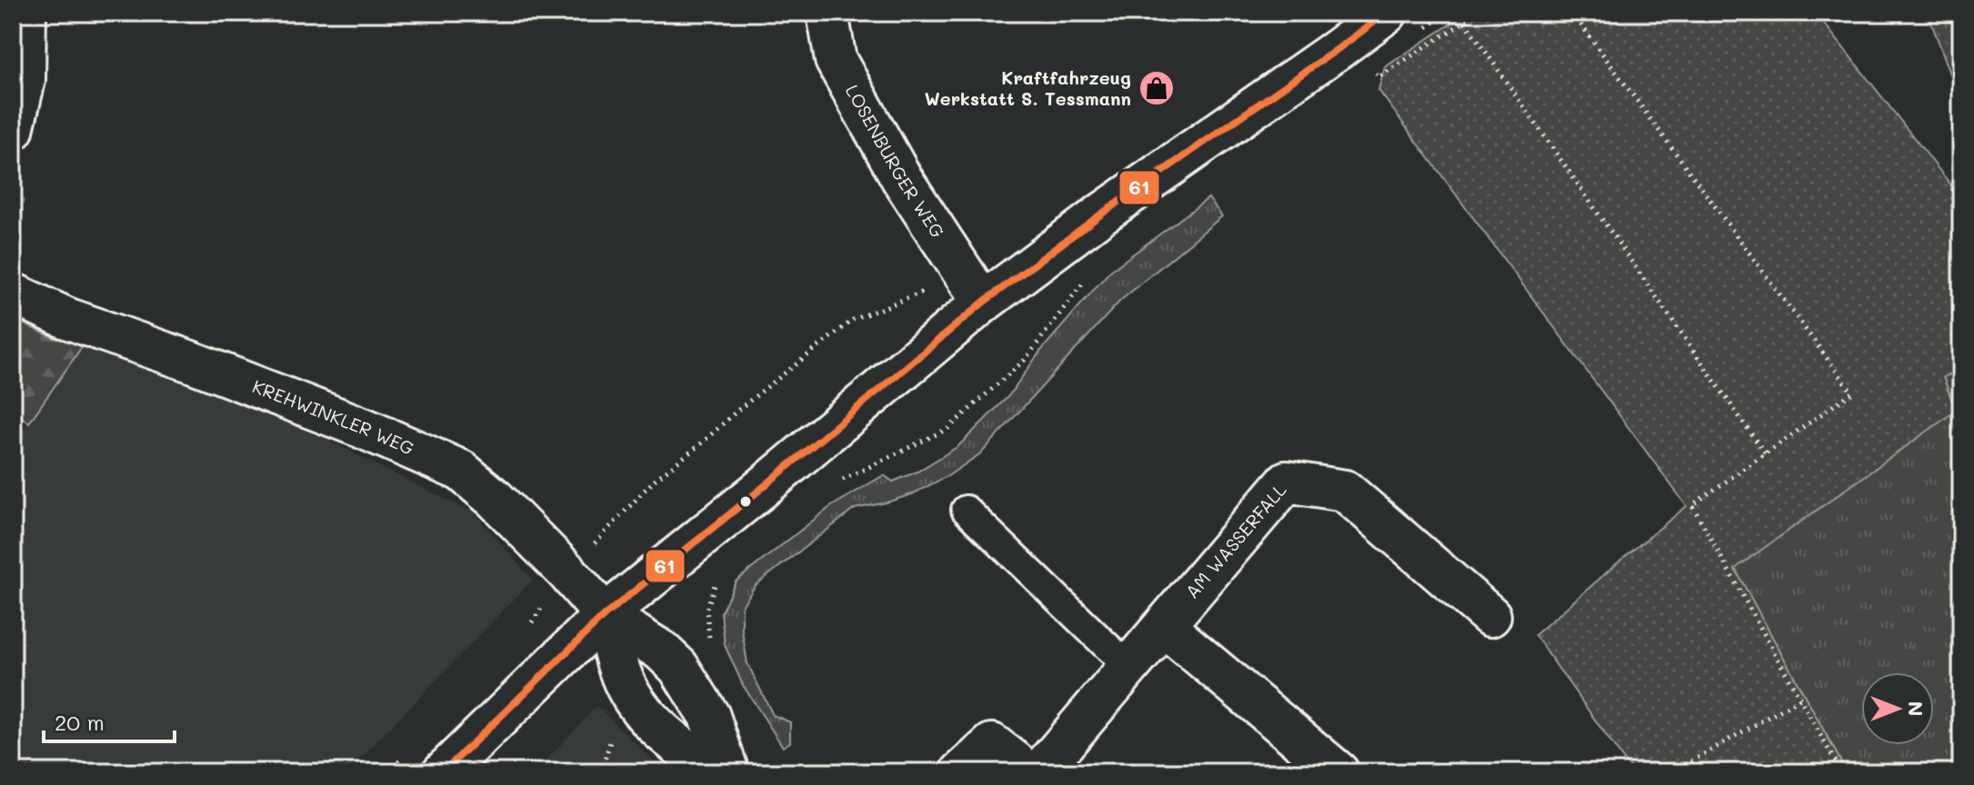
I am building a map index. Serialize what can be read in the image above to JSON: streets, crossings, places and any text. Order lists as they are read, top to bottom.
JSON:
{
  "streets": {
    "street": ["LOSENBURGER WEG", "KREHWINKLER WEG", "AM WASSERFALL"]
  },
  "places": {
    "shop": ["Kraftfahrzeug Werkstatt S. Tessmann"]
  },
  "lines": ["transit line 61"],
  "scale_bar": "20 m",
  "north": "right"
}
